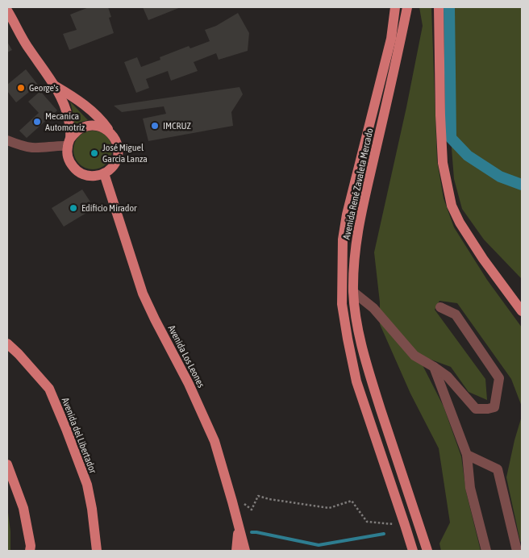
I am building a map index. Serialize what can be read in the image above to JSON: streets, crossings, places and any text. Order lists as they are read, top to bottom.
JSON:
{
  "streets": {
    "main road": ["Avenida René Zavaleta Mercado", "Avenida Los Leones", "Avenida del Libertador"]
  },
  "places": [
    "George's",
    "Mecanica Automotriz",
    "IMCRUZ",
    "José Miguel García Lanza",
    "Edificio Mirador"
  ]
}
